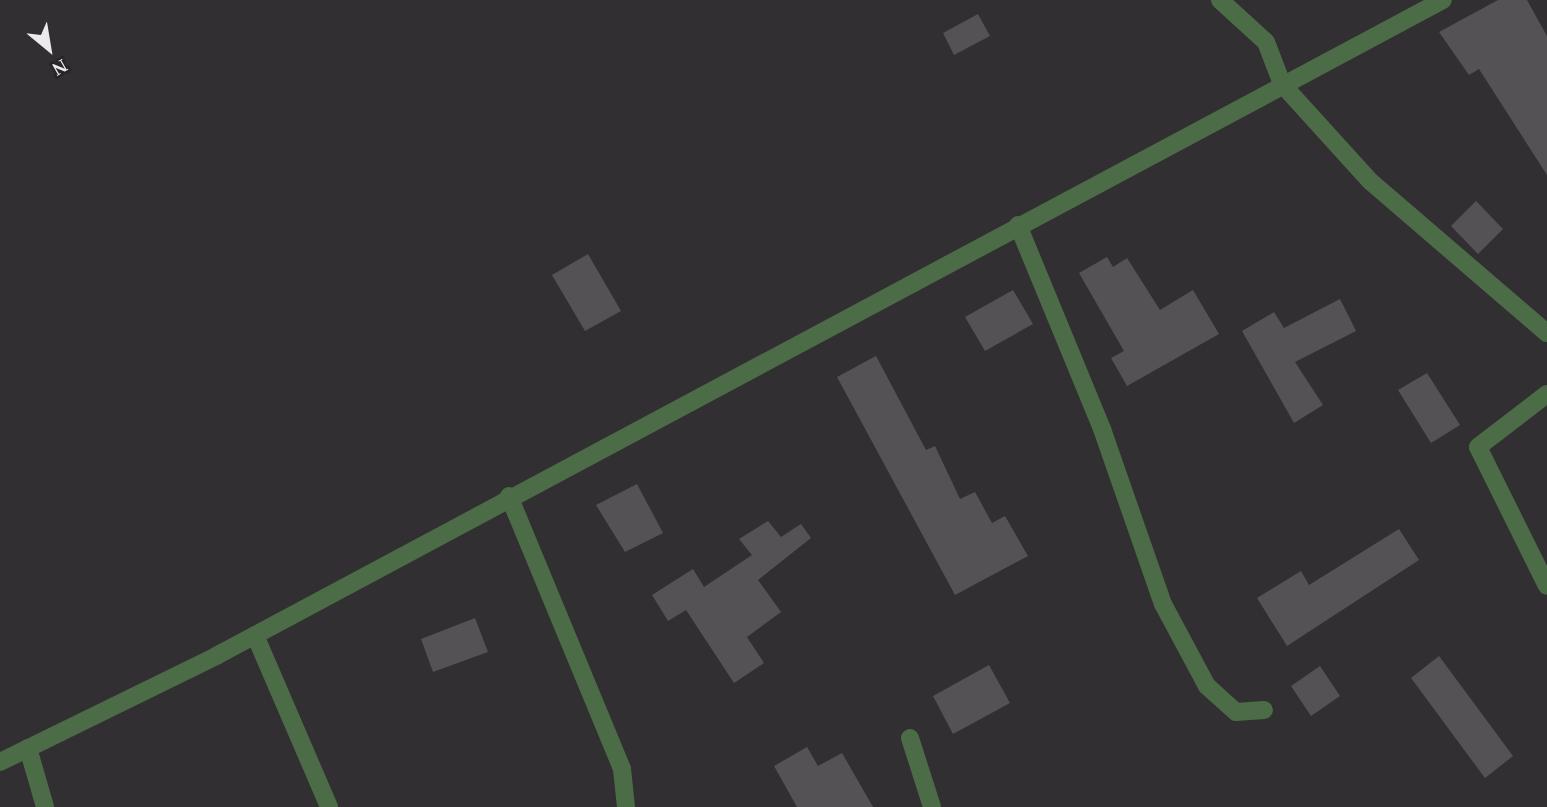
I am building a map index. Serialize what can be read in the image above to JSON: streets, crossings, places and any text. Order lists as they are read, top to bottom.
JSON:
{
  "north": "bottom right"
}
